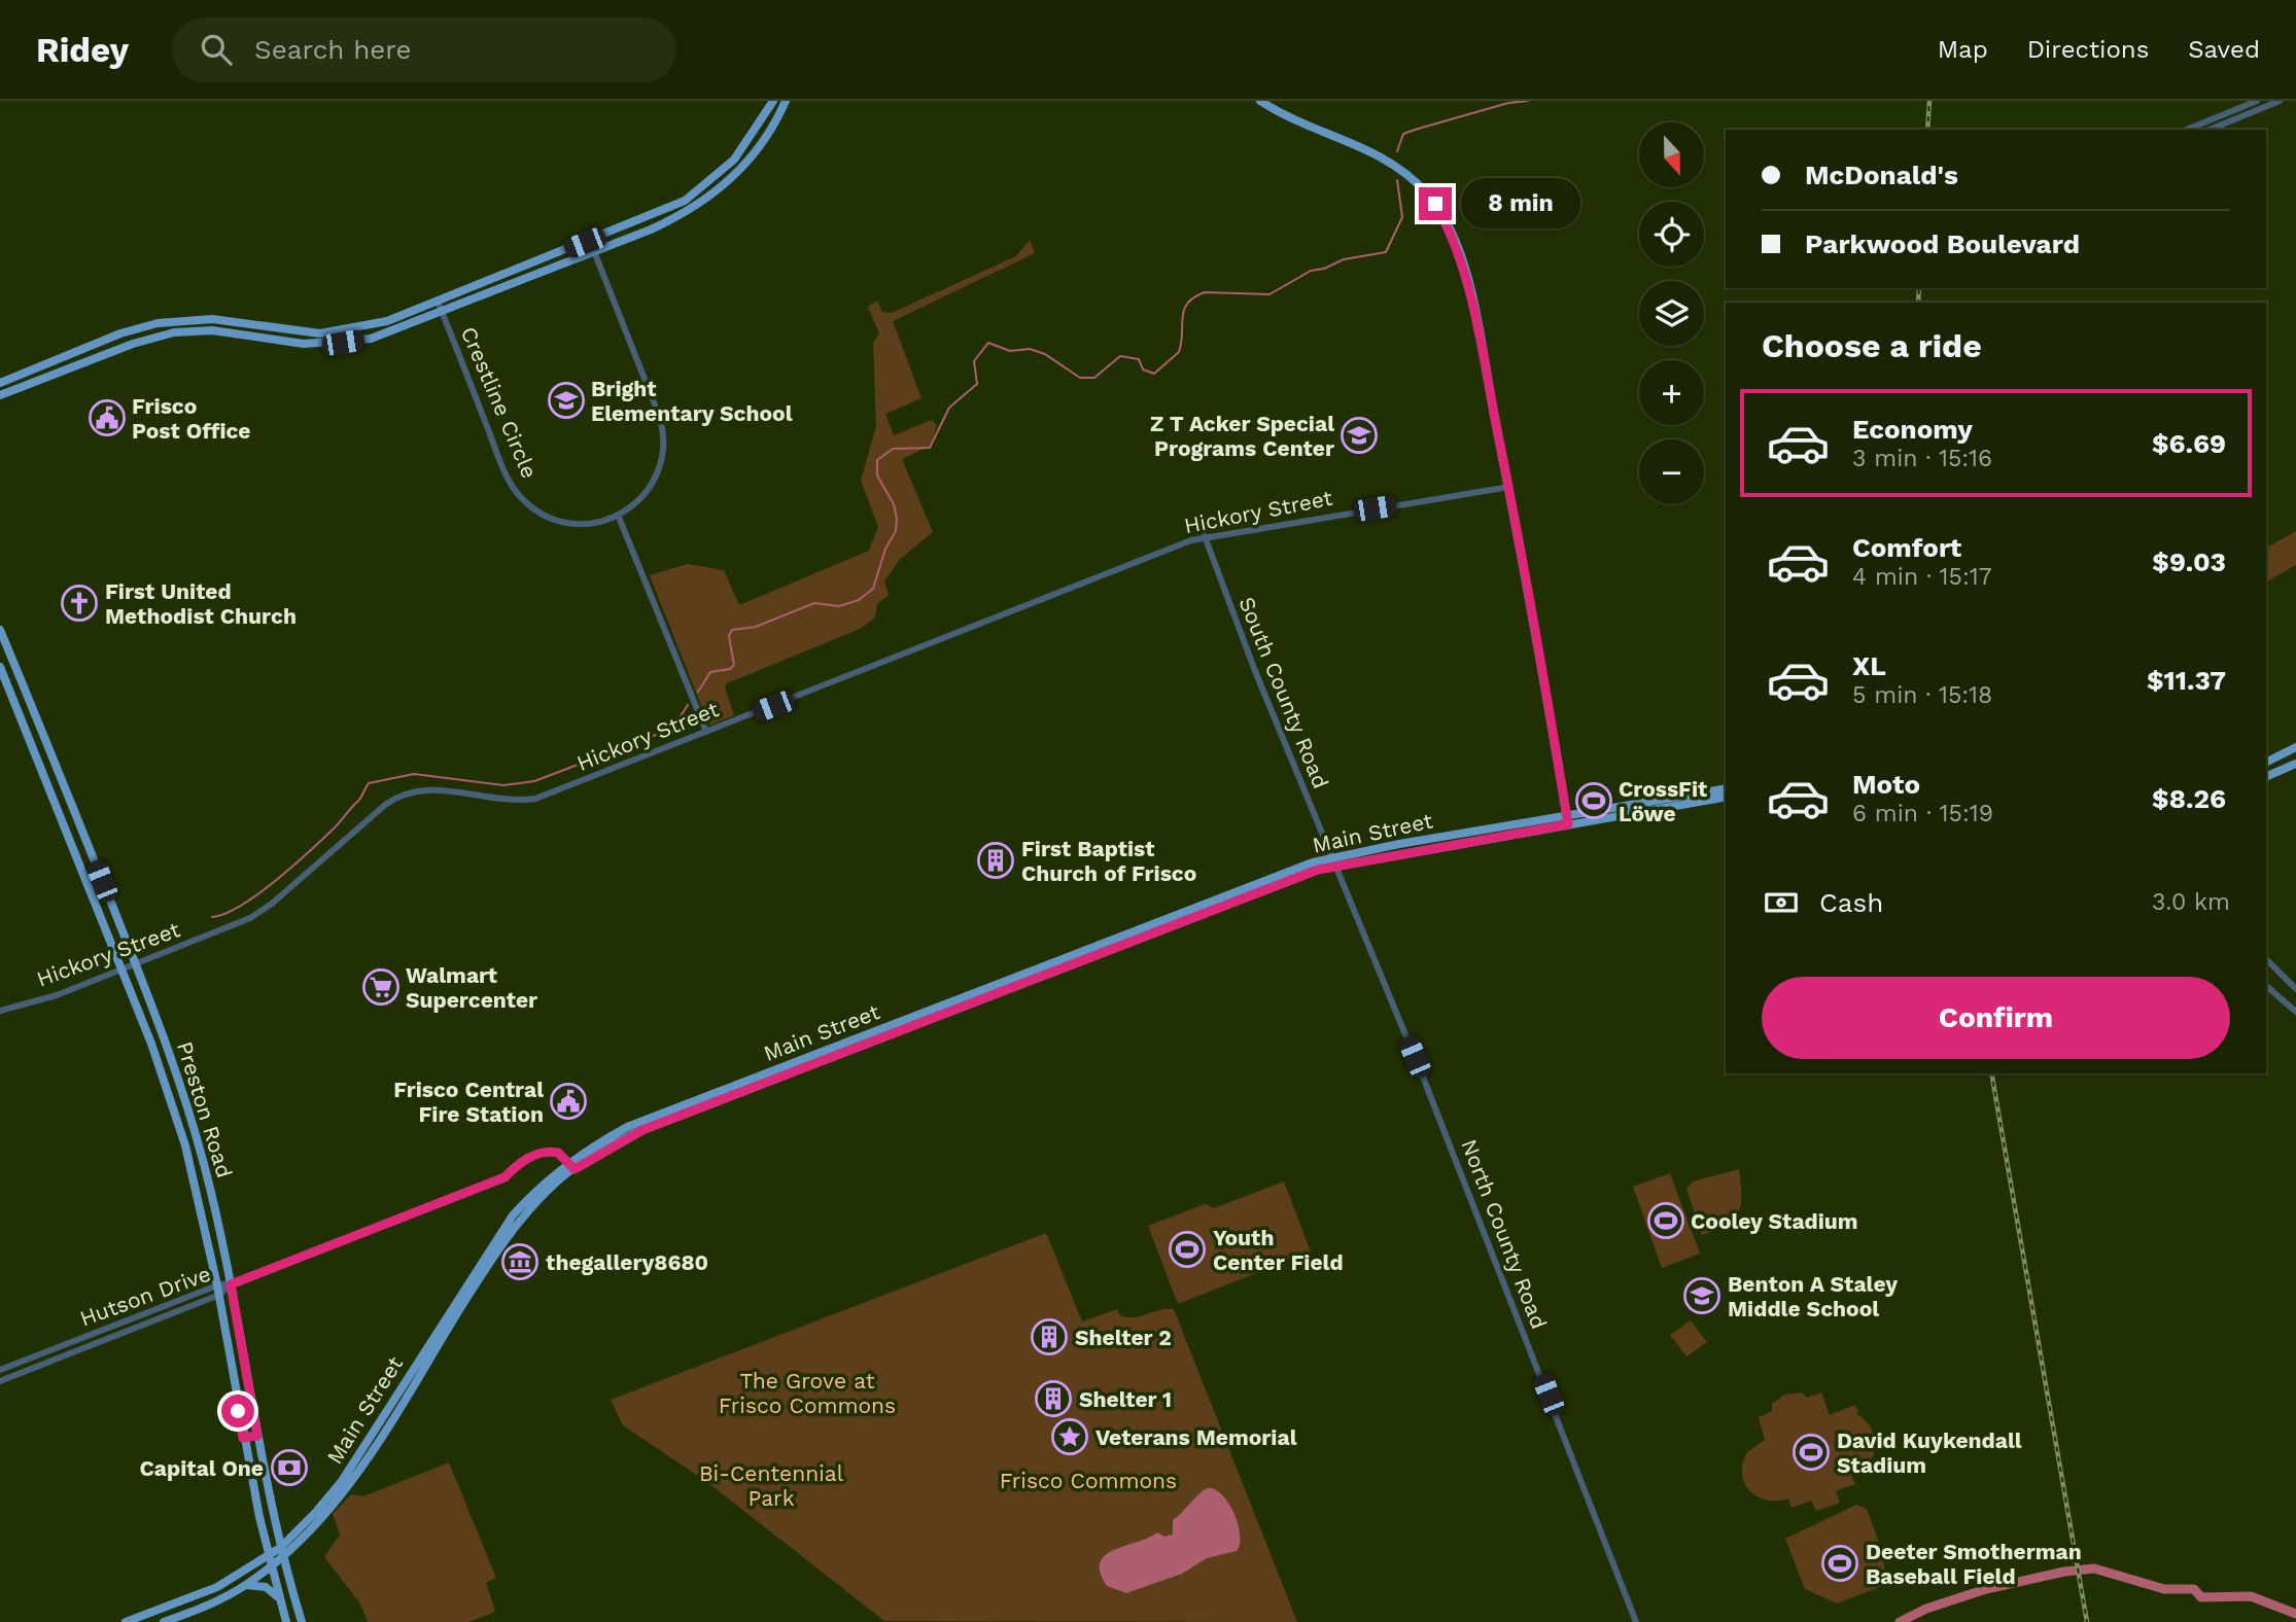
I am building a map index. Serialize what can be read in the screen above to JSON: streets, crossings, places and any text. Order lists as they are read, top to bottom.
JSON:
{
  "streets": {
    "main road": ["Main Street", "Preston Road"],
    "street": [
      "Crestline Circle",
      "Hickory Street",
      "South County Road",
      "North County Road",
      "Hutson Drive"
    ]
  },
  "crossings": [
    ["Hickory Street", "South County Road"],
    ["Hickory Street", "Preston Road"],
    ["South County Road", "Main Street"],
    ["South County Road", "North County Road"],
    ["Main Street", "Preston Road"],
    ["Main Street", "North County Road"],
    ["Preston Road", "Hutson Drive"]
  ],
  "parks": ["The Grove at Frisco Commons", "Bi-Centennial Park", "Frisco Commons"],
  "places": {
    "school or university": ["Bright Elementary School", "Z T Acker Special Programs Center", "Benton A Staley Middle School"],
    "public building": ["Frisco Post Office", "Frisco Central Fire Station"],
    "church": ["First United Methodist Church"],
    "sports": [
      "CrossFit Löwe",
      "Cooley Stadium",
      "Youth Center Field",
      "David Kuykendall Stadium",
      "Deeter Smotherman Baseball Field"
    ],
    "building": ["First Baptist Church of Frisco", "Shelter 2", "Shelter 1"],
    "supermarket": ["Walmart Supercenter"],
    "museum": ["thegallery8680"],
    "place": ["Veterans Memorial"],
    "bank": ["Capital One"]
  },
  "north": "bottom",
  "page": {
    "header": "Ridey",
    "search": "Search here",
    "nav": ["Map", "Directions", "Saved"],
    "map_buttons": ["+", "−"],
    "banner": ["McDonald's", "Parkwood Boulevard"],
    "bubble": "8 min",
    "heading": "Choose a ride",
    "list": [
      {
        "name": "Economy",
        "note": "3 min · 15:16",
        "value": "$6.69"
      },
      {
        "name": "Comfort",
        "note": "4 min · 15:17",
        "value": "$9.03"
      },
      {
        "name": "XL",
        "note": "5 min · 15:18",
        "value": "$11.37"
      },
      {
        "name": "Moto",
        "note": "6 min · 15:19",
        "value": "$8.26"
      }
    ],
    "pay": ["Cash", "3.0 km"],
    "buttons": "Confirm"
  }
}
